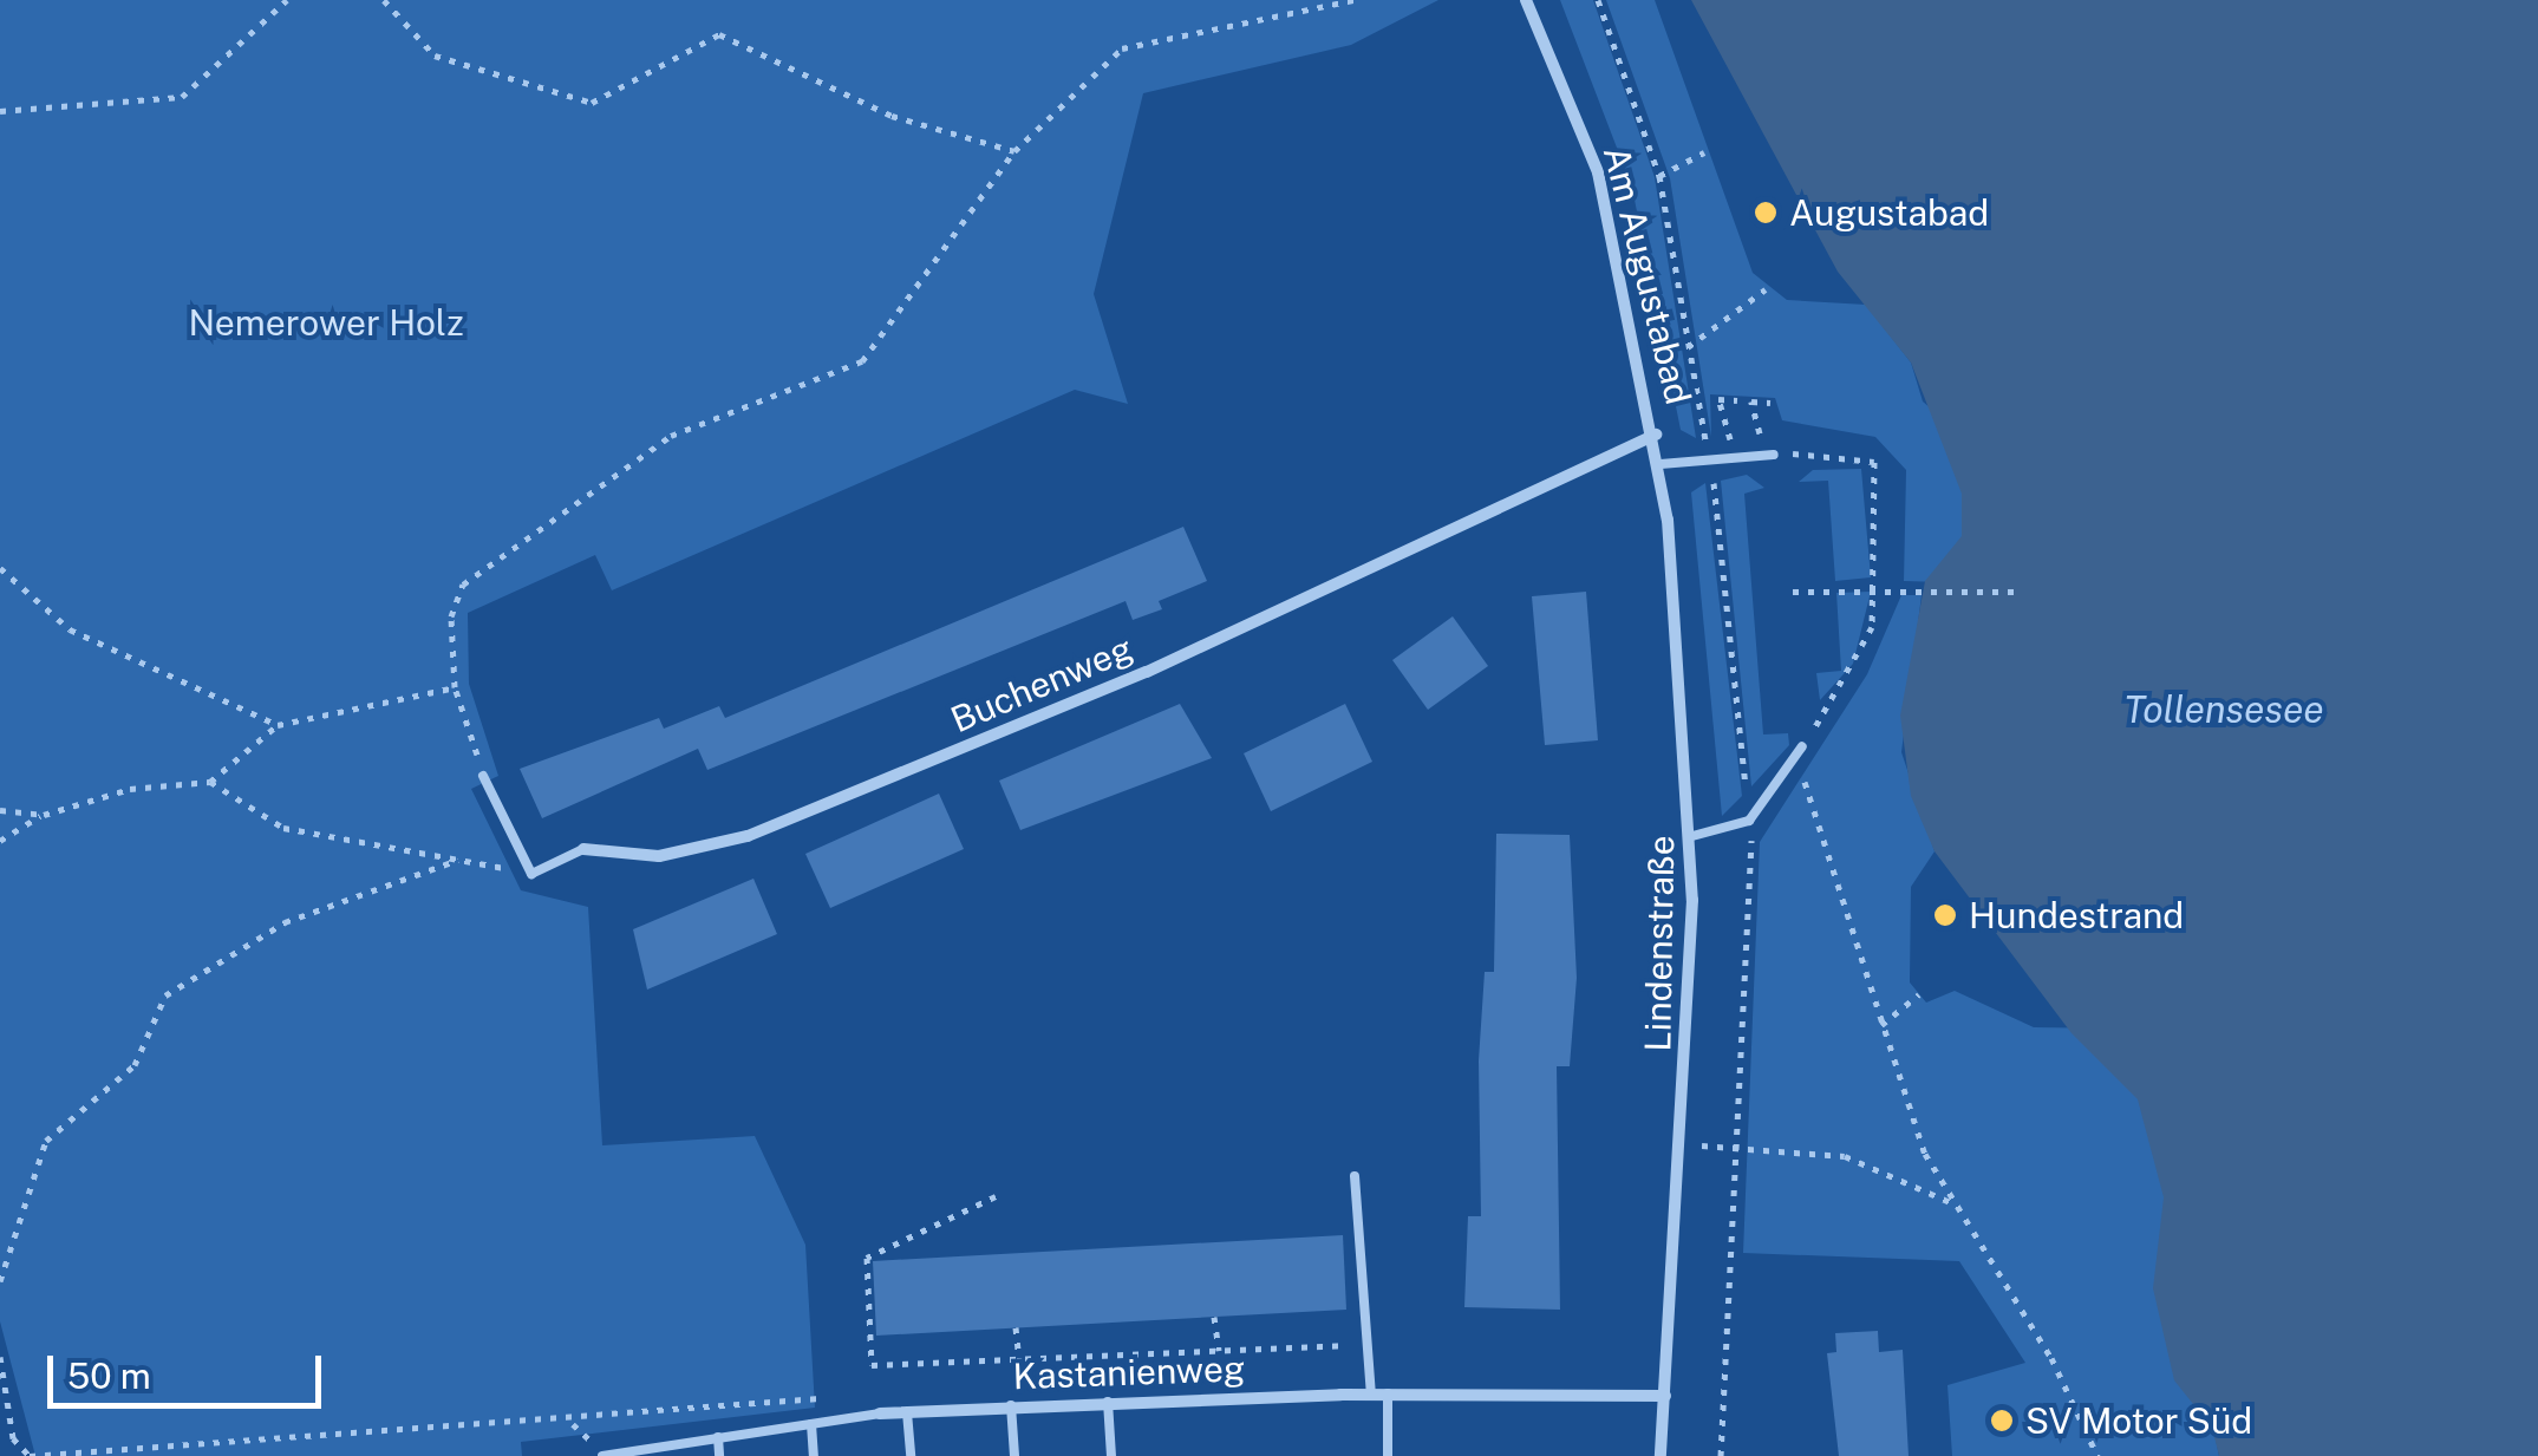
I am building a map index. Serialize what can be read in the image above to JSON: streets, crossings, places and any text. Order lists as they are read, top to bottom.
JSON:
{
  "streets": {
    "street": [
      "Am Augustabad",
      "Buchenweg",
      "Lindenstraße",
      "Kastanienweg"
    ]
  },
  "crossings": [
    ["Am Augustabad", "Buchenweg"],
    ["Am Augustabad", "Lindenstraße"],
    ["Buchenweg", "Lindenstraße"],
    ["Lindenstraße", "Kastanienweg"]
  ],
  "water": ["Tollensesee"],
  "parks": ["Nemerower Holz"],
  "places": ["Augustabad", "Hundestrand", "SV Motor Süd"],
  "scale_bar": "50 m"
}
